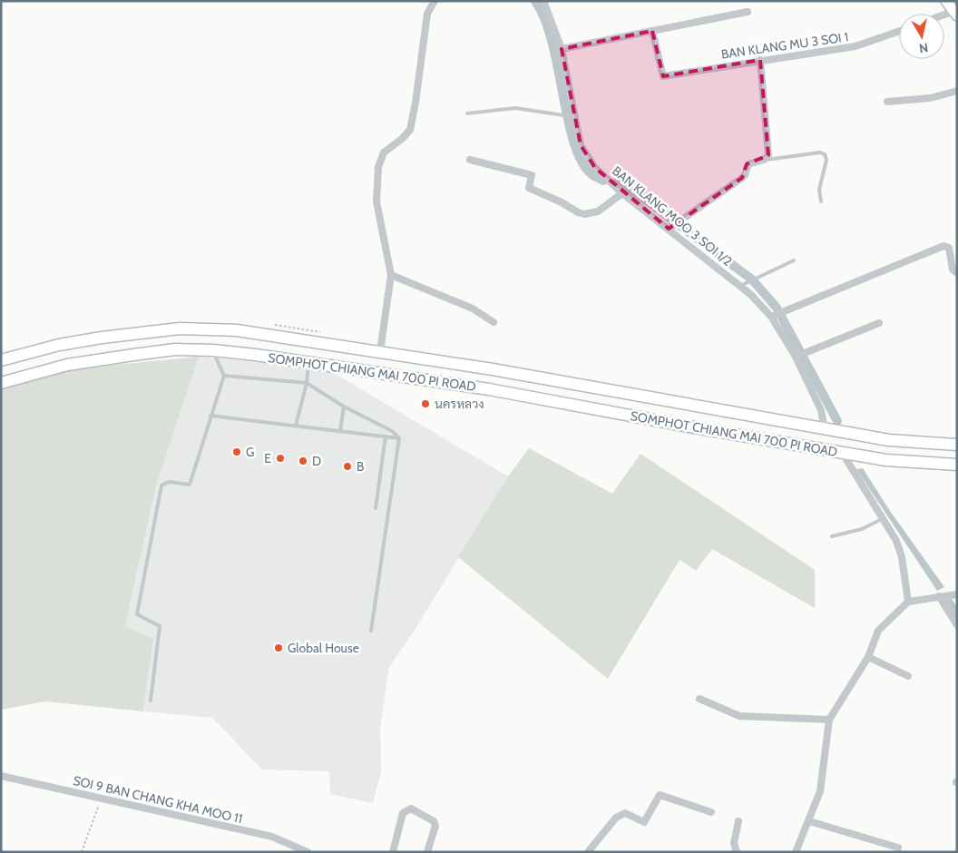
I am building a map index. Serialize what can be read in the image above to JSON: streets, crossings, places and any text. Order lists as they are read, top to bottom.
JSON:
{
  "streets": {
    "main road": ["SOMPHOT CHIANG MAI 700 PI ROAD"],
    "street": ["BAN KLANG MU 3 SOI 1", "BAN KLANG MOO 3 SOI 1/2", "SOI 9 BAN CHANG KHA MOO 11"]
  },
  "crossings": [
    ["BAN KLANG MOO 3 SOI 1/2", "SOMPHOT CHIANG MAI 700 PI ROAD"]
  ],
  "places": [
    "นครหลวง",
    "G",
    "E",
    "D",
    "B",
    "Global House"
  ],
  "north": "bottom"
}
